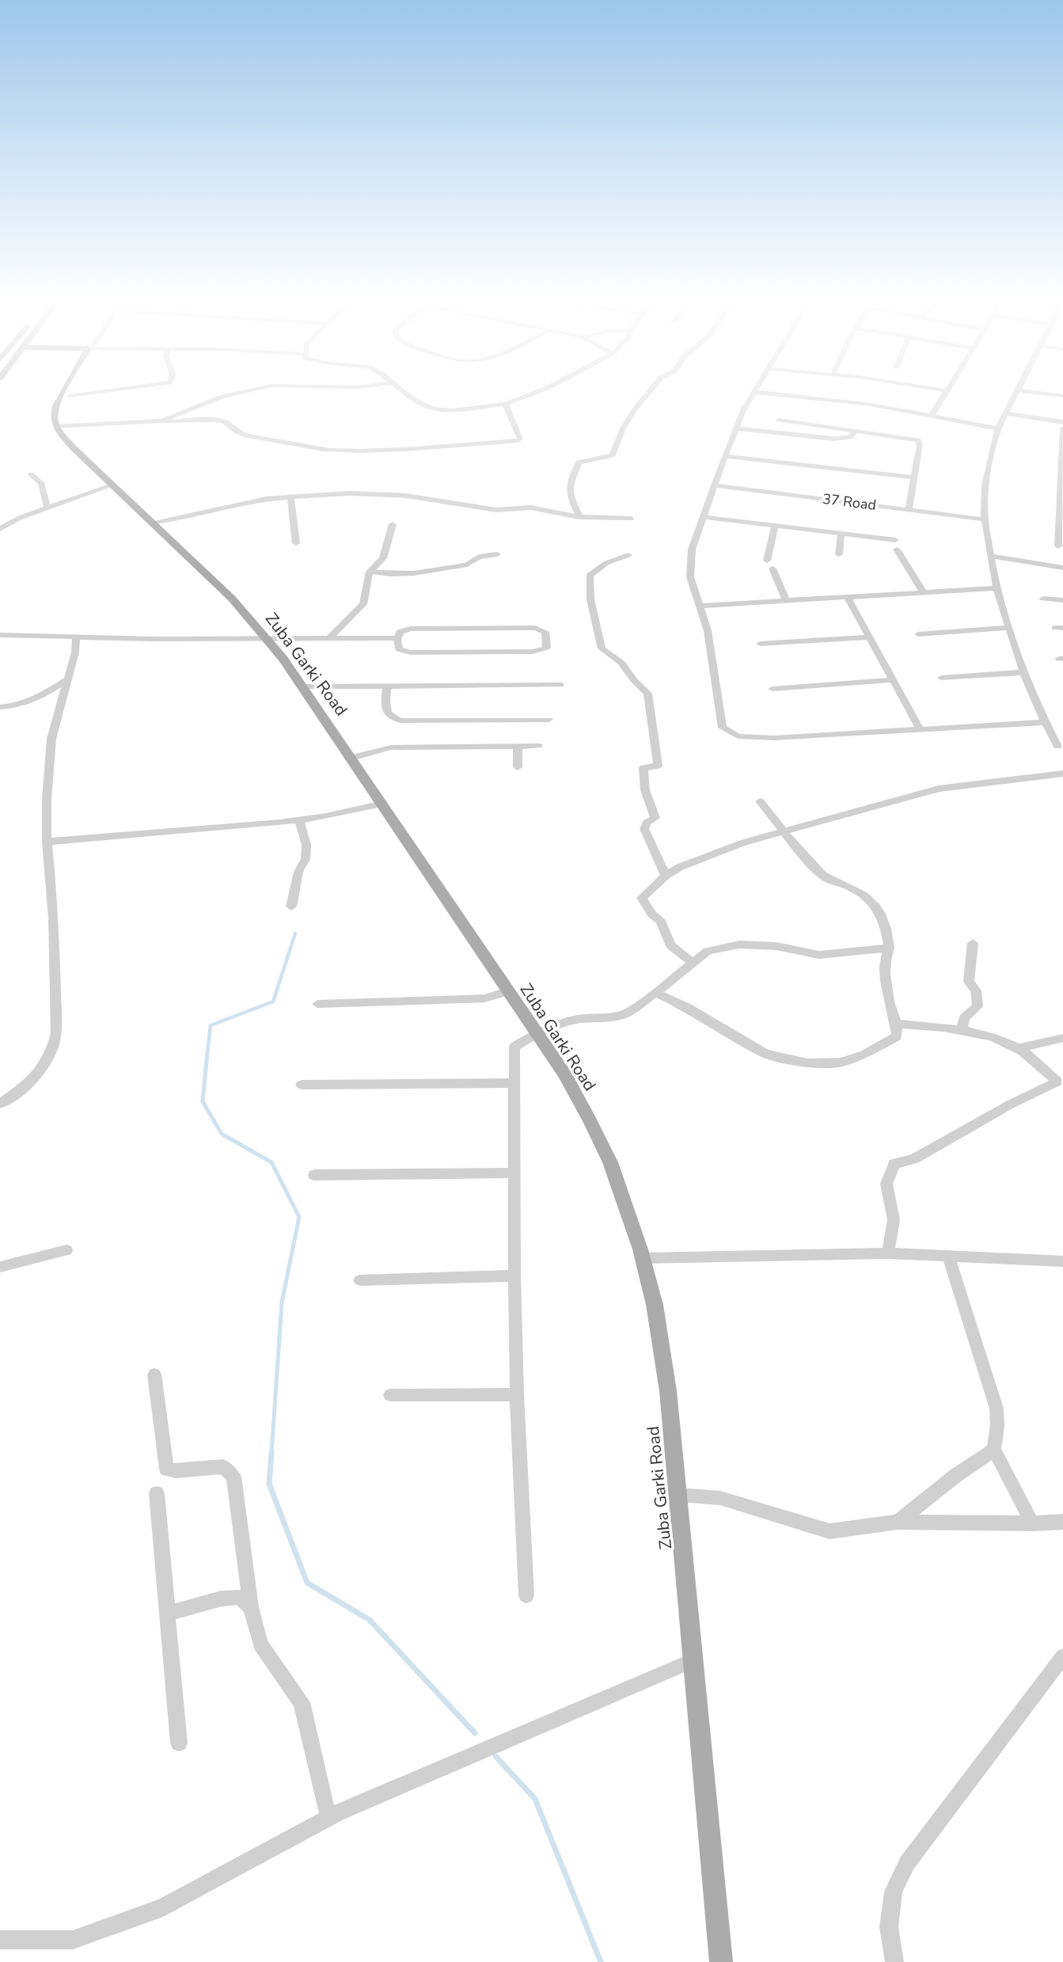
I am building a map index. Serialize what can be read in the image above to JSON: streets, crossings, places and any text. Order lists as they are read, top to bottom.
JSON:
{
  "streets": {
    "main road": ["Zuba Garki Road"],
    "street": ["37 Road"]
  }
}
